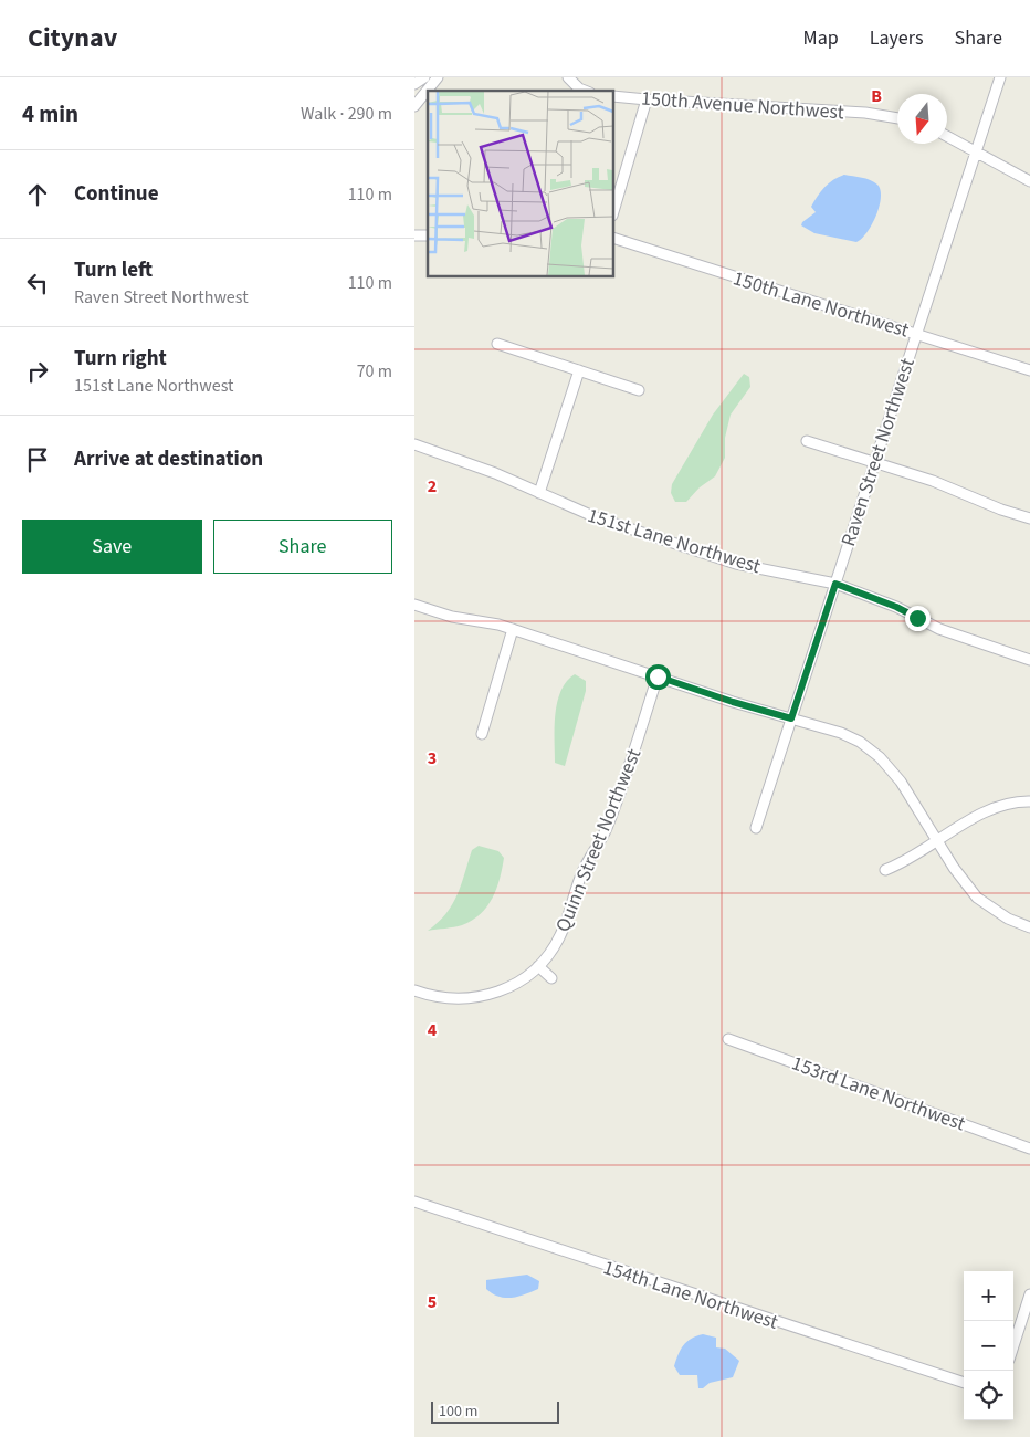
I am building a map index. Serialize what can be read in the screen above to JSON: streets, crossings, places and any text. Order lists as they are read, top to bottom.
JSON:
{
  "streets": {
    "street": [
      "150th Avenue Northwest",
      "150th Lane Northwest",
      "Raven Street Northwest",
      "151st Lane Northwest",
      "Quinn Street Northwest",
      "153rd Lane Northwest",
      "154th Lane Northwest"
    ]
  },
  "crossings": [
    ["150th Lane Northwest", "Raven Street Northwest"],
    ["Raven Street Northwest", "151st Lane Northwest"]
  ],
  "scale_bar": "100 m",
  "north": "bottom",
  "page": {
    "header": "Citynav",
    "nav": ["Map", "Layers", "Share"],
    "heading": ["4 min", "Walk · 290 m"],
    "list": [
      ["Continue", "110 m"],
      ["Turn left", "Raven Street Northwest", "110 m"],
      ["Turn right", "151st Lane Northwest", "70 m"],
      "Arrive at destination"
    ],
    "buttons": ["Save", "Share"],
    "map_buttons": ["+", "−"],
    "scale": "100 m"
  },
  "grid": {
    "columns": ["B"],
    "rows": [
      "2",
      "3",
      "4",
      "5"
    ]
  }
}
